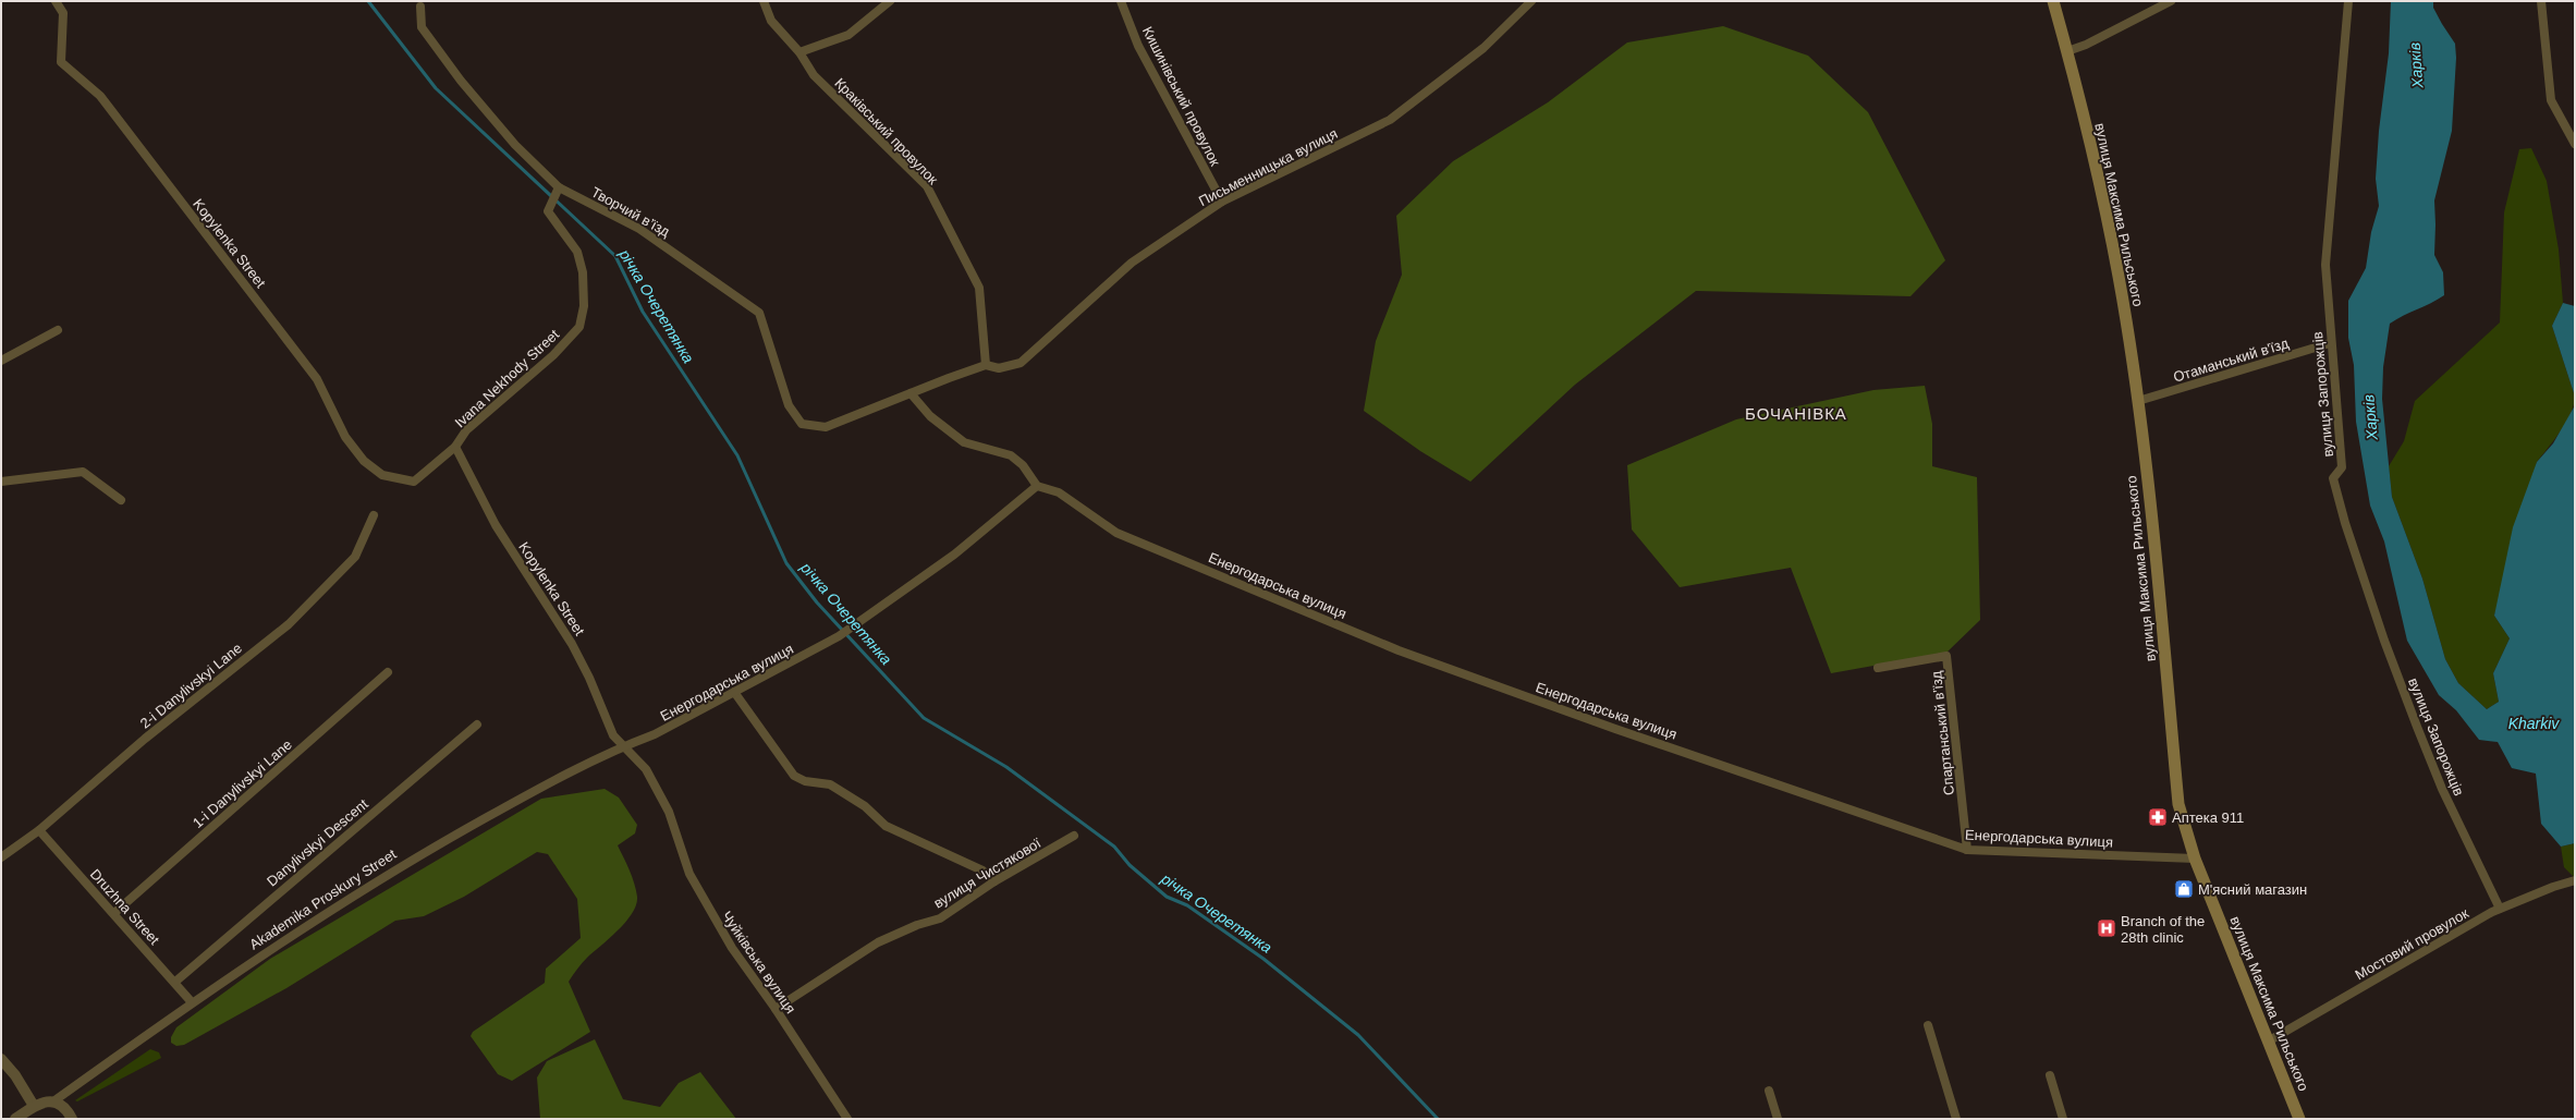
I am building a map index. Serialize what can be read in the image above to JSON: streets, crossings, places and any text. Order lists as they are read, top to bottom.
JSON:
{
  "streets": {
    "main road": ["вулиця Максима Рильського"],
    "street": [
      "Кишинівський провулок",
      "Краківський провулок",
      "Письменницька вулиця",
      "Творчий в’їзд",
      "Kopylenka Street",
      "Отаманський в'їзд",
      "Ivana Nekhody Street",
      "вулиця Запорожців",
      "Енергодарська вулиця",
      "2-i Danylivskyi Lane",
      "Спартанський в’їзд",
      "1-i Danylivskyi Lane",
      "Danylivskyi Descent",
      "вулиця Чистякової",
      "Akademika Proskury Street",
      "Druzhna Street",
      "Мостовий провулок",
      "Чуйківська вулиця"
    ]
  },
  "crossings": [
    ["Кишинівський провулок", "Письменницька вулиця"],
    ["Краківський провулок", "Письменницька вулиця"],
    ["Письменницька вулиця", "Творчий в’їзд"],
    ["Творчий в’їзд", "Ivana Nekhody Street"],
    ["вулиця Максима Рильського", "Отаманський в'їзд"],
    ["вулиця Максима Рильського", "Енергодарська вулиця"],
    ["вулиця Максима Рильського", "Мостовий провулок"],
    ["Kopylenka Street", "Ivana Nekhody Street"],
    ["Kopylenka Street", "Енергодарська вулиця"],
    ["Kopylenka Street", "Akademika Proskury Street"],
    ["Kopylenka Street", "Чуйківська вулиця"],
    ["Отаманський в'їзд", "вулиця Запорожців"],
    ["вулиця Запорожців", "Мостовий провулок"],
    ["Енергодарська вулиця", "Спартанський в’їзд"],
    ["Енергодарська вулиця", "Akademika Proskury Street"],
    ["Енергодарська вулиця", "Чуйківська вулиця"],
    ["2-i Danylivskyi Lane", "Druzhna Street"],
    ["1-i Danylivskyi Lane", "Druzhna Street"],
    ["Danylivskyi Descent", "Druzhna Street"],
    ["вулиця Чистякової", "Чуйківська вулиця"],
    ["Akademika Proskury Street", "Druzhna Street"],
    ["Akademika Proskury Street", "Чуйківська вулиця"]
  ],
  "districts": ["БОЧАНІВКА"],
  "water": ["Харків", "річка Очеретянка", "Kharkiv"],
  "places": {
    "pharmacy": ["Аптека 911"],
    "shop": ["М'ясний магазин"],
    "hospital": ["Branch of the 28th clinic"]
  }
}
